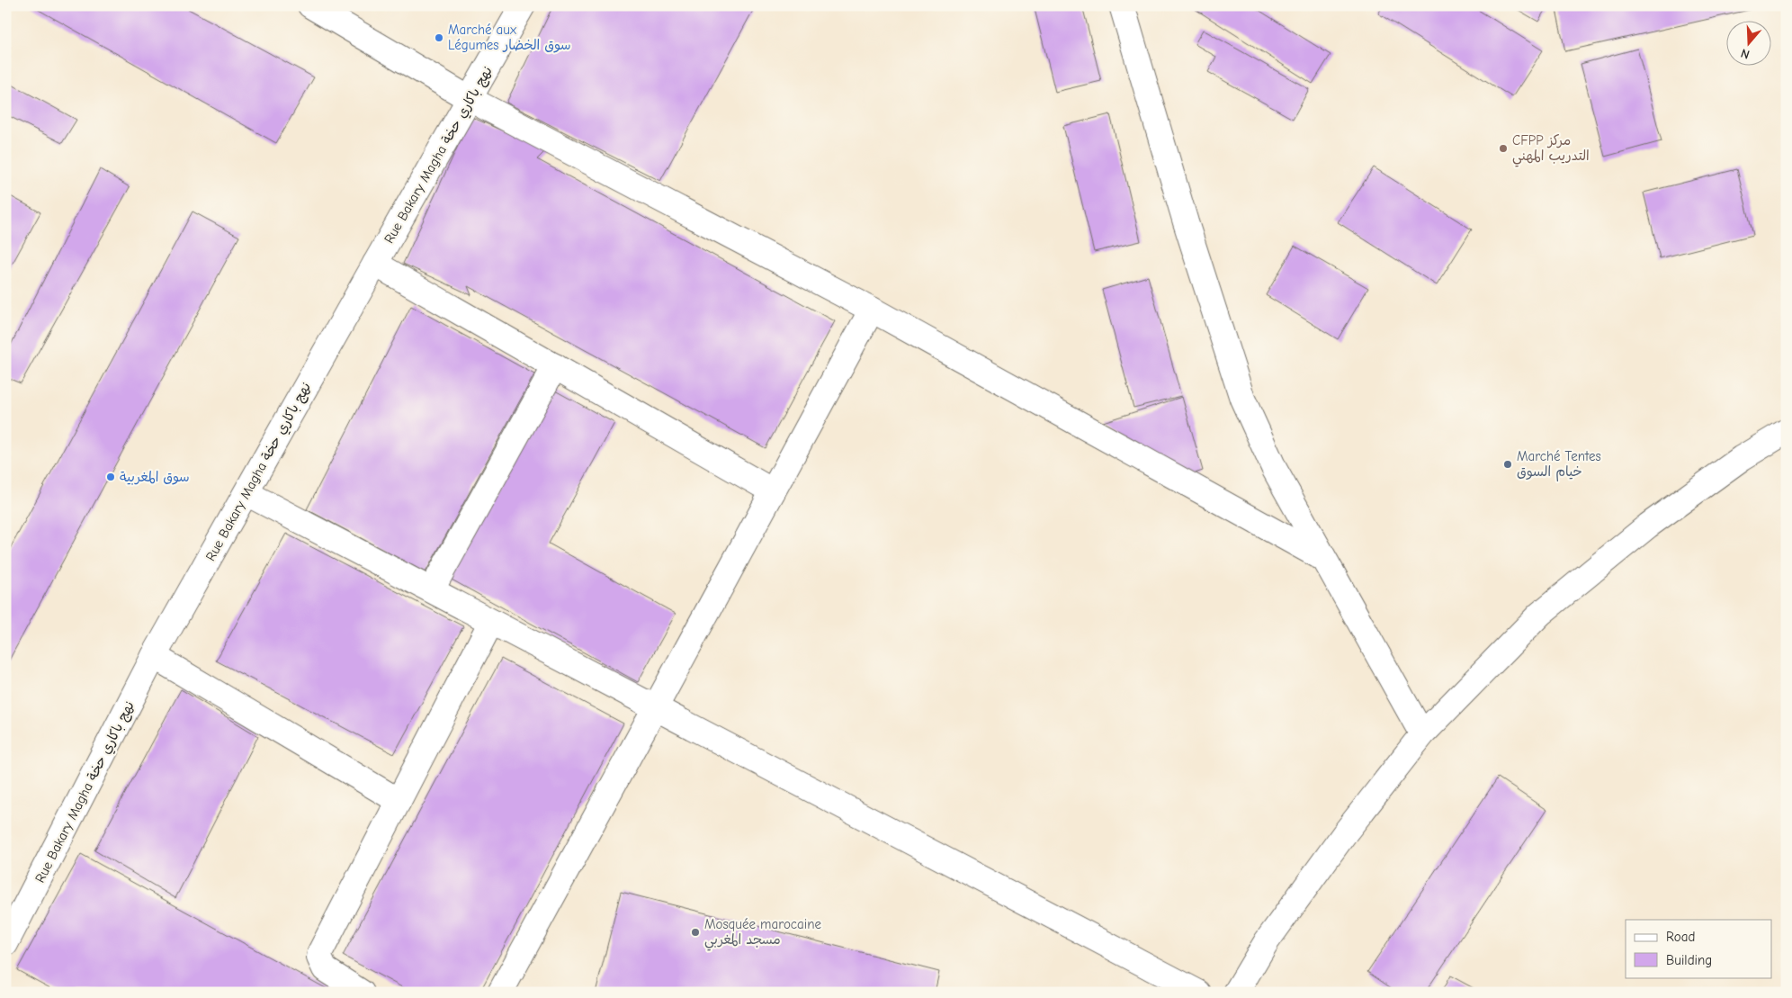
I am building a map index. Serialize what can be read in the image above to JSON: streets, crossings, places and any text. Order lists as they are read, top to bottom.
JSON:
{
  "streets": {
    "street": ["Rue Bakary Magha نهج باكاري حخة"]
  },
  "places": [
    "Marché aux Légumes سوق الخضار",
    "CFPP مركز التدريب المهني",
    "Marché Tentes خيام السوق",
    "سوق المغربية",
    "Mosquée marocaine مسجد المغربي"
  ],
  "legend": ["Road", "Building"],
  "north": "bottom"
}
